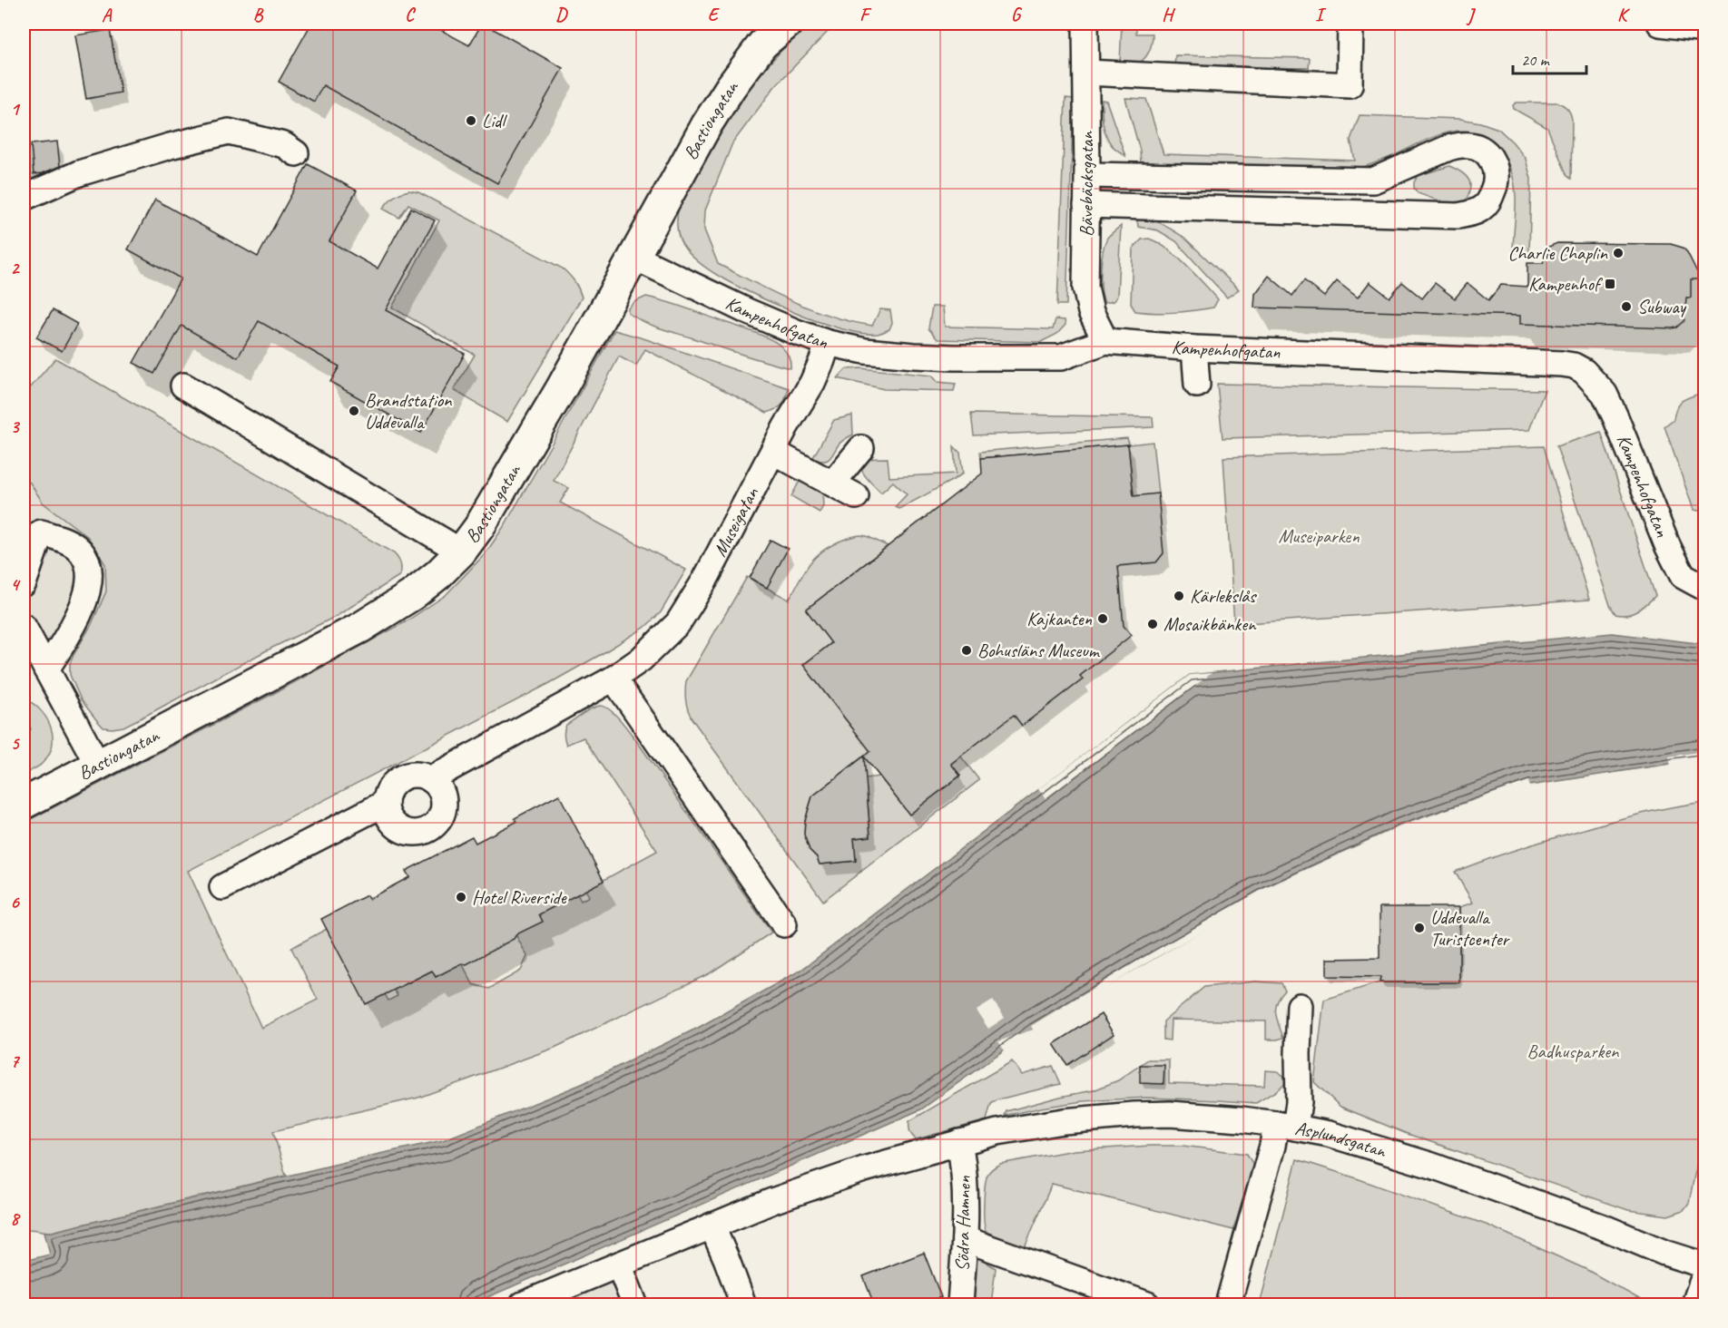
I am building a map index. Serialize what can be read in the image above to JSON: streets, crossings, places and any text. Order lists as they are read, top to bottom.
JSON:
{
  "streets": {
    "main road": ["Bastiongatan"],
    "street": [
      "Bävebäcksgatan",
      "Kampenhofgatan",
      "Museigatan",
      "Asplundsgatan",
      "Södra Hamnen"
    ]
  },
  "crossings": [
    ["Bastiongatan", "Kampenhofgatan"],
    ["Bävebäcksgatan", "Kampenhofgatan"],
    ["Kampenhofgatan", "Museigatan"],
    ["Asplundsgatan", "Södra Hamnen"]
  ],
  "parks": ["Museiparken", "Badhusparken"],
  "places": {
    "other": [
      "Lidl",
      "Charlie Chaplin",
      "Subway",
      "Brandstation Uddevalla",
      "Kärlekslås",
      "Kajkanten",
      "Mosaikbänken",
      "Bohusläns Museum",
      "Hotel Riverside",
      "Uddevalla Turistcenter"
    ],
    "transit": ["Kampenhof"]
  },
  "scale_bar": "20 m",
  "grid": {
    "columns": [
      "A",
      "B",
      "C",
      "D",
      "E",
      "F",
      "G",
      "H",
      "I",
      "J",
      "K"
    ],
    "rows": [
      "1",
      "2",
      "3",
      "4",
      "5",
      "6",
      "7",
      "8"
    ]
  }
}
